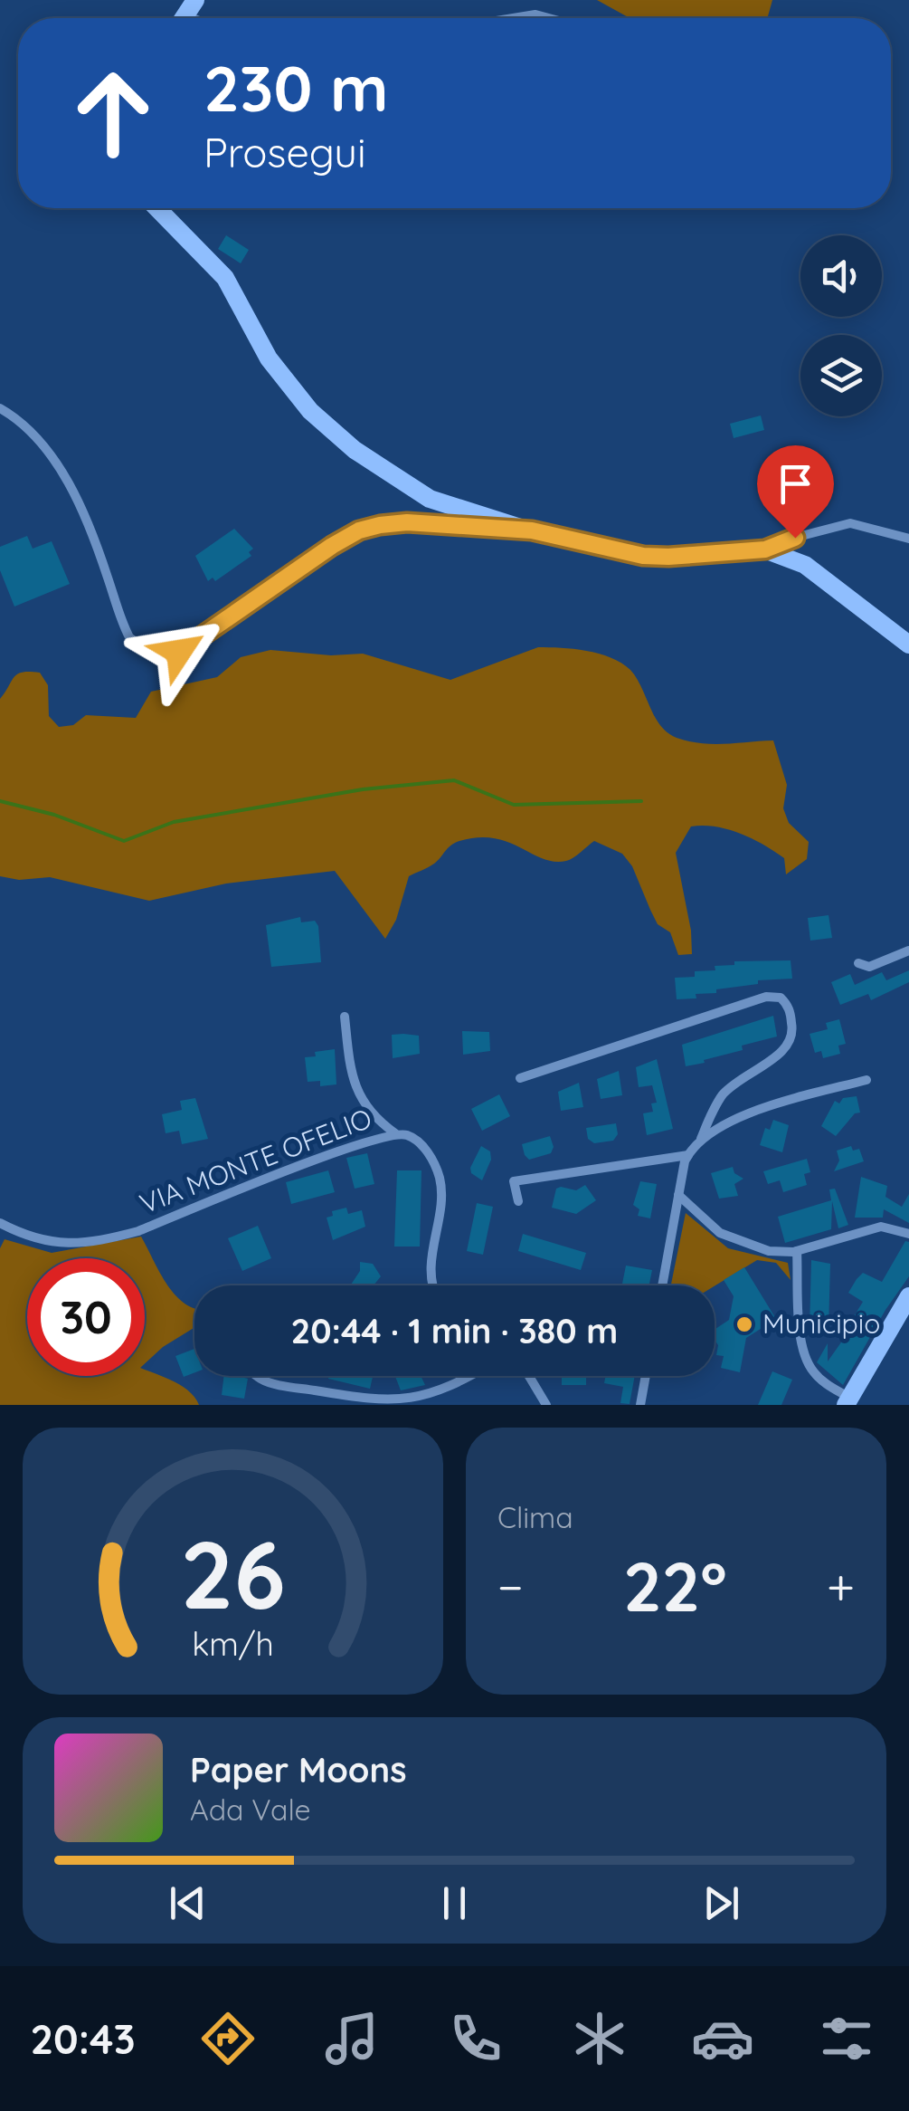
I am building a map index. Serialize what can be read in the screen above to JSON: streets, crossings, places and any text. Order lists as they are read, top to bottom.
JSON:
{
  "streets": {
    "street": ["VIA MONTE OFELIO"]
  },
  "places": ["Municipio"],
  "page": {
    "turn": ["230 m", "Prosegui"],
    "limit": "30",
    "trip": "20:44 · 1 min · 380 m",
    "tile": "Clima",
    "heat": ["−", "22°", "+"],
    "song": ["Paper Moons", "Ada Vale"],
    "tabs": "20:43",
    "gauge": ["26", "km/h"]
  }
}
